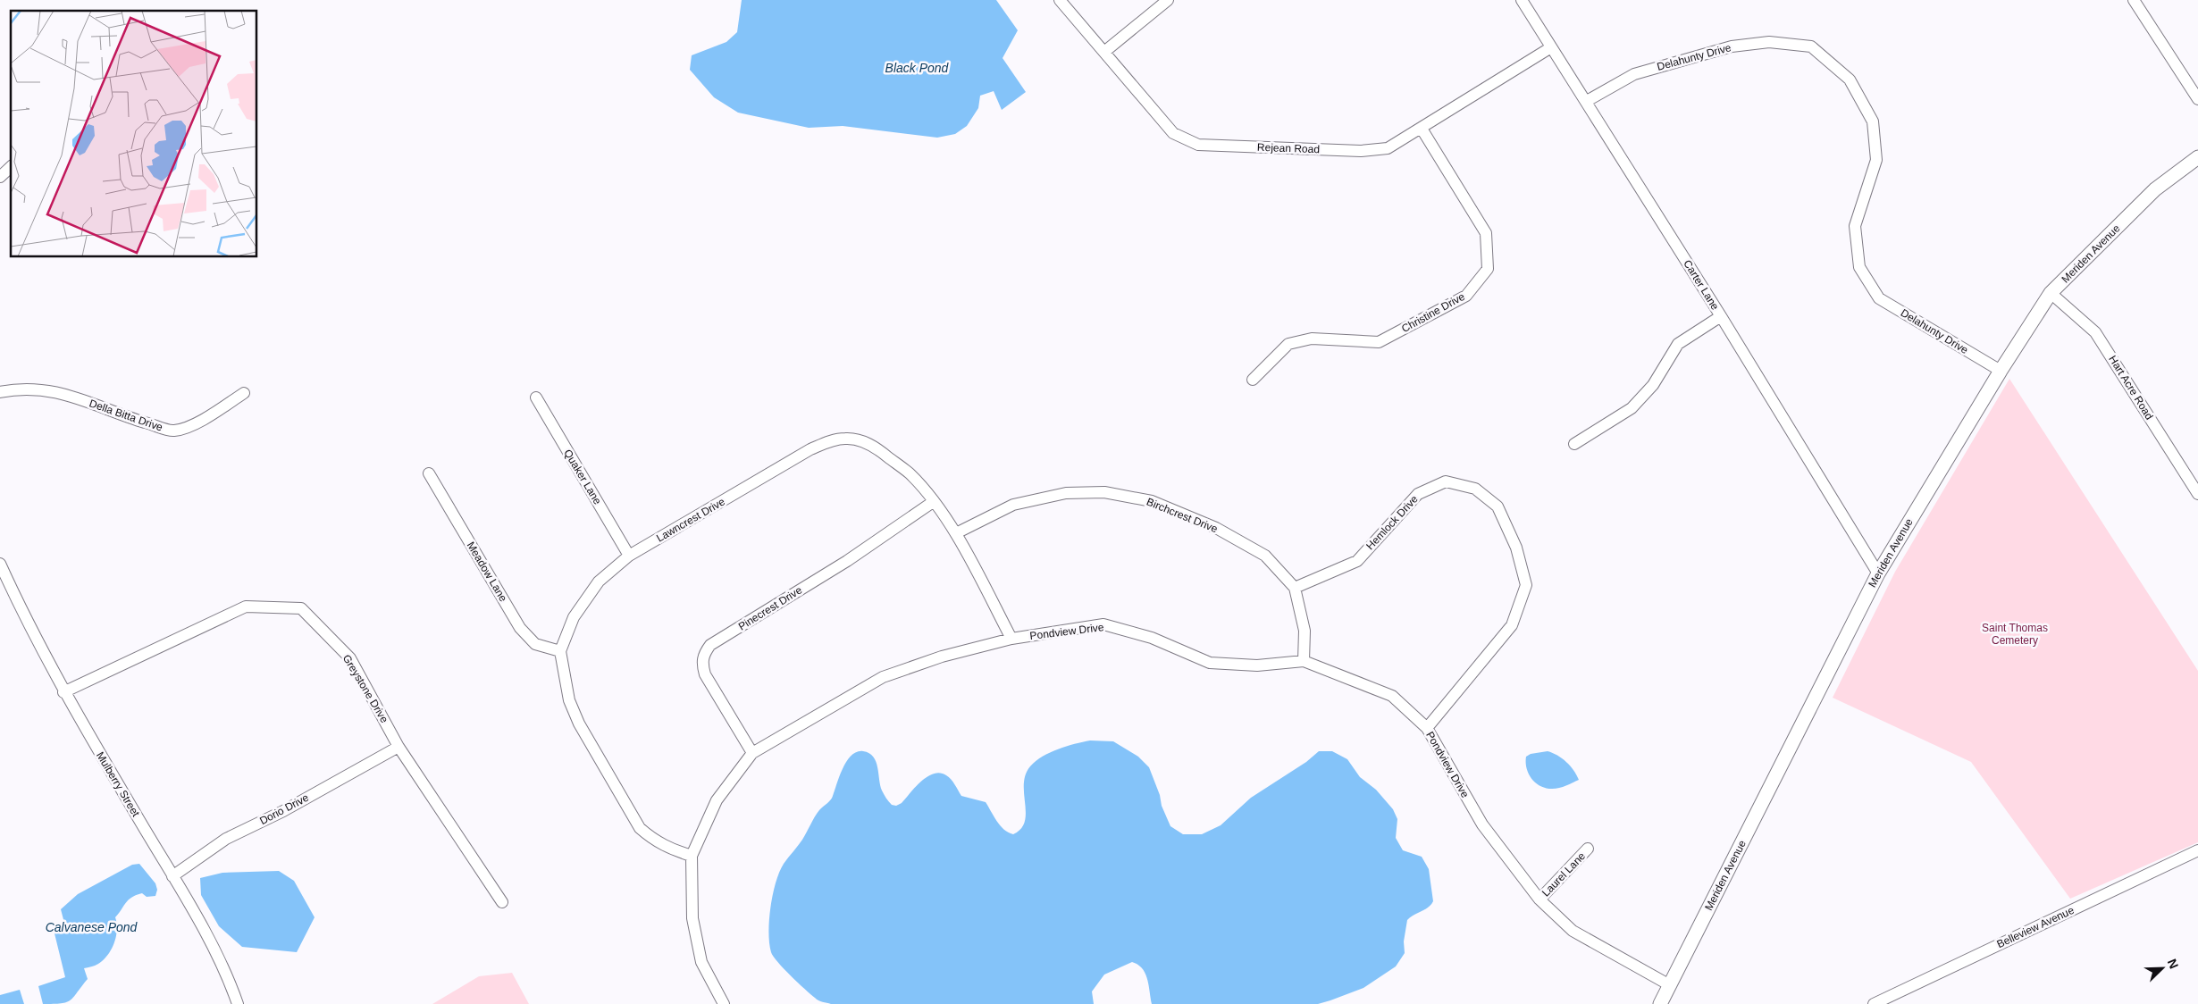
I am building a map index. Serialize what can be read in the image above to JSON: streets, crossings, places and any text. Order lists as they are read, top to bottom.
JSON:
{
  "streets": {
    "main road": ["Meriden Avenue"],
    "street": [
      "Delahunty Drive",
      "Rejean Road",
      "Carter Lane",
      "Christine Drive",
      "Hart Acre Road",
      "Della Bitta Drive",
      "Quaker Lane",
      "Birchcrest Drive",
      "Lawncrest Drive",
      "Hemlock Drive",
      "Meadow Lane",
      "Pinecrest Drive",
      "Pondview Drive",
      "Greystone Drive",
      "Mulberry Street",
      "Dorio Drive",
      "Laurel Lane",
      "Belleview Avenue"
    ]
  },
  "crossings": [
    ["Delahunty Drive", "Meriden Avenue"],
    ["Delahunty Drive", "Carter Lane"],
    ["Rejean Road", "Carter Lane"],
    ["Rejean Road", "Christine Drive"],
    ["Meriden Avenue", "Carter Lane"],
    ["Meriden Avenue", "Hart Acre Road"],
    ["Meriden Avenue", "Pondview Drive"],
    ["Quaker Lane", "Lawncrest Drive"],
    ["Birchcrest Drive", "Lawncrest Drive"],
    ["Birchcrest Drive", "Hemlock Drive"],
    ["Birchcrest Drive", "Pondview Drive"],
    ["Lawncrest Drive", "Meadow Lane"],
    ["Lawncrest Drive", "Pinecrest Drive"],
    ["Lawncrest Drive", "Pondview Drive"],
    ["Hemlock Drive", "Pondview Drive"],
    ["Pinecrest Drive", "Pondview Drive"],
    ["Pondview Drive", "Laurel Lane"],
    ["Greystone Drive", "Mulberry Street"],
    ["Greystone Drive", "Dorio Drive"],
    ["Mulberry Street", "Dorio Drive"]
  ],
  "water": ["Black Pond", "Calvanese Pond"],
  "parks": ["Saint Thomas Cemetery"],
  "north": "top right"
}
